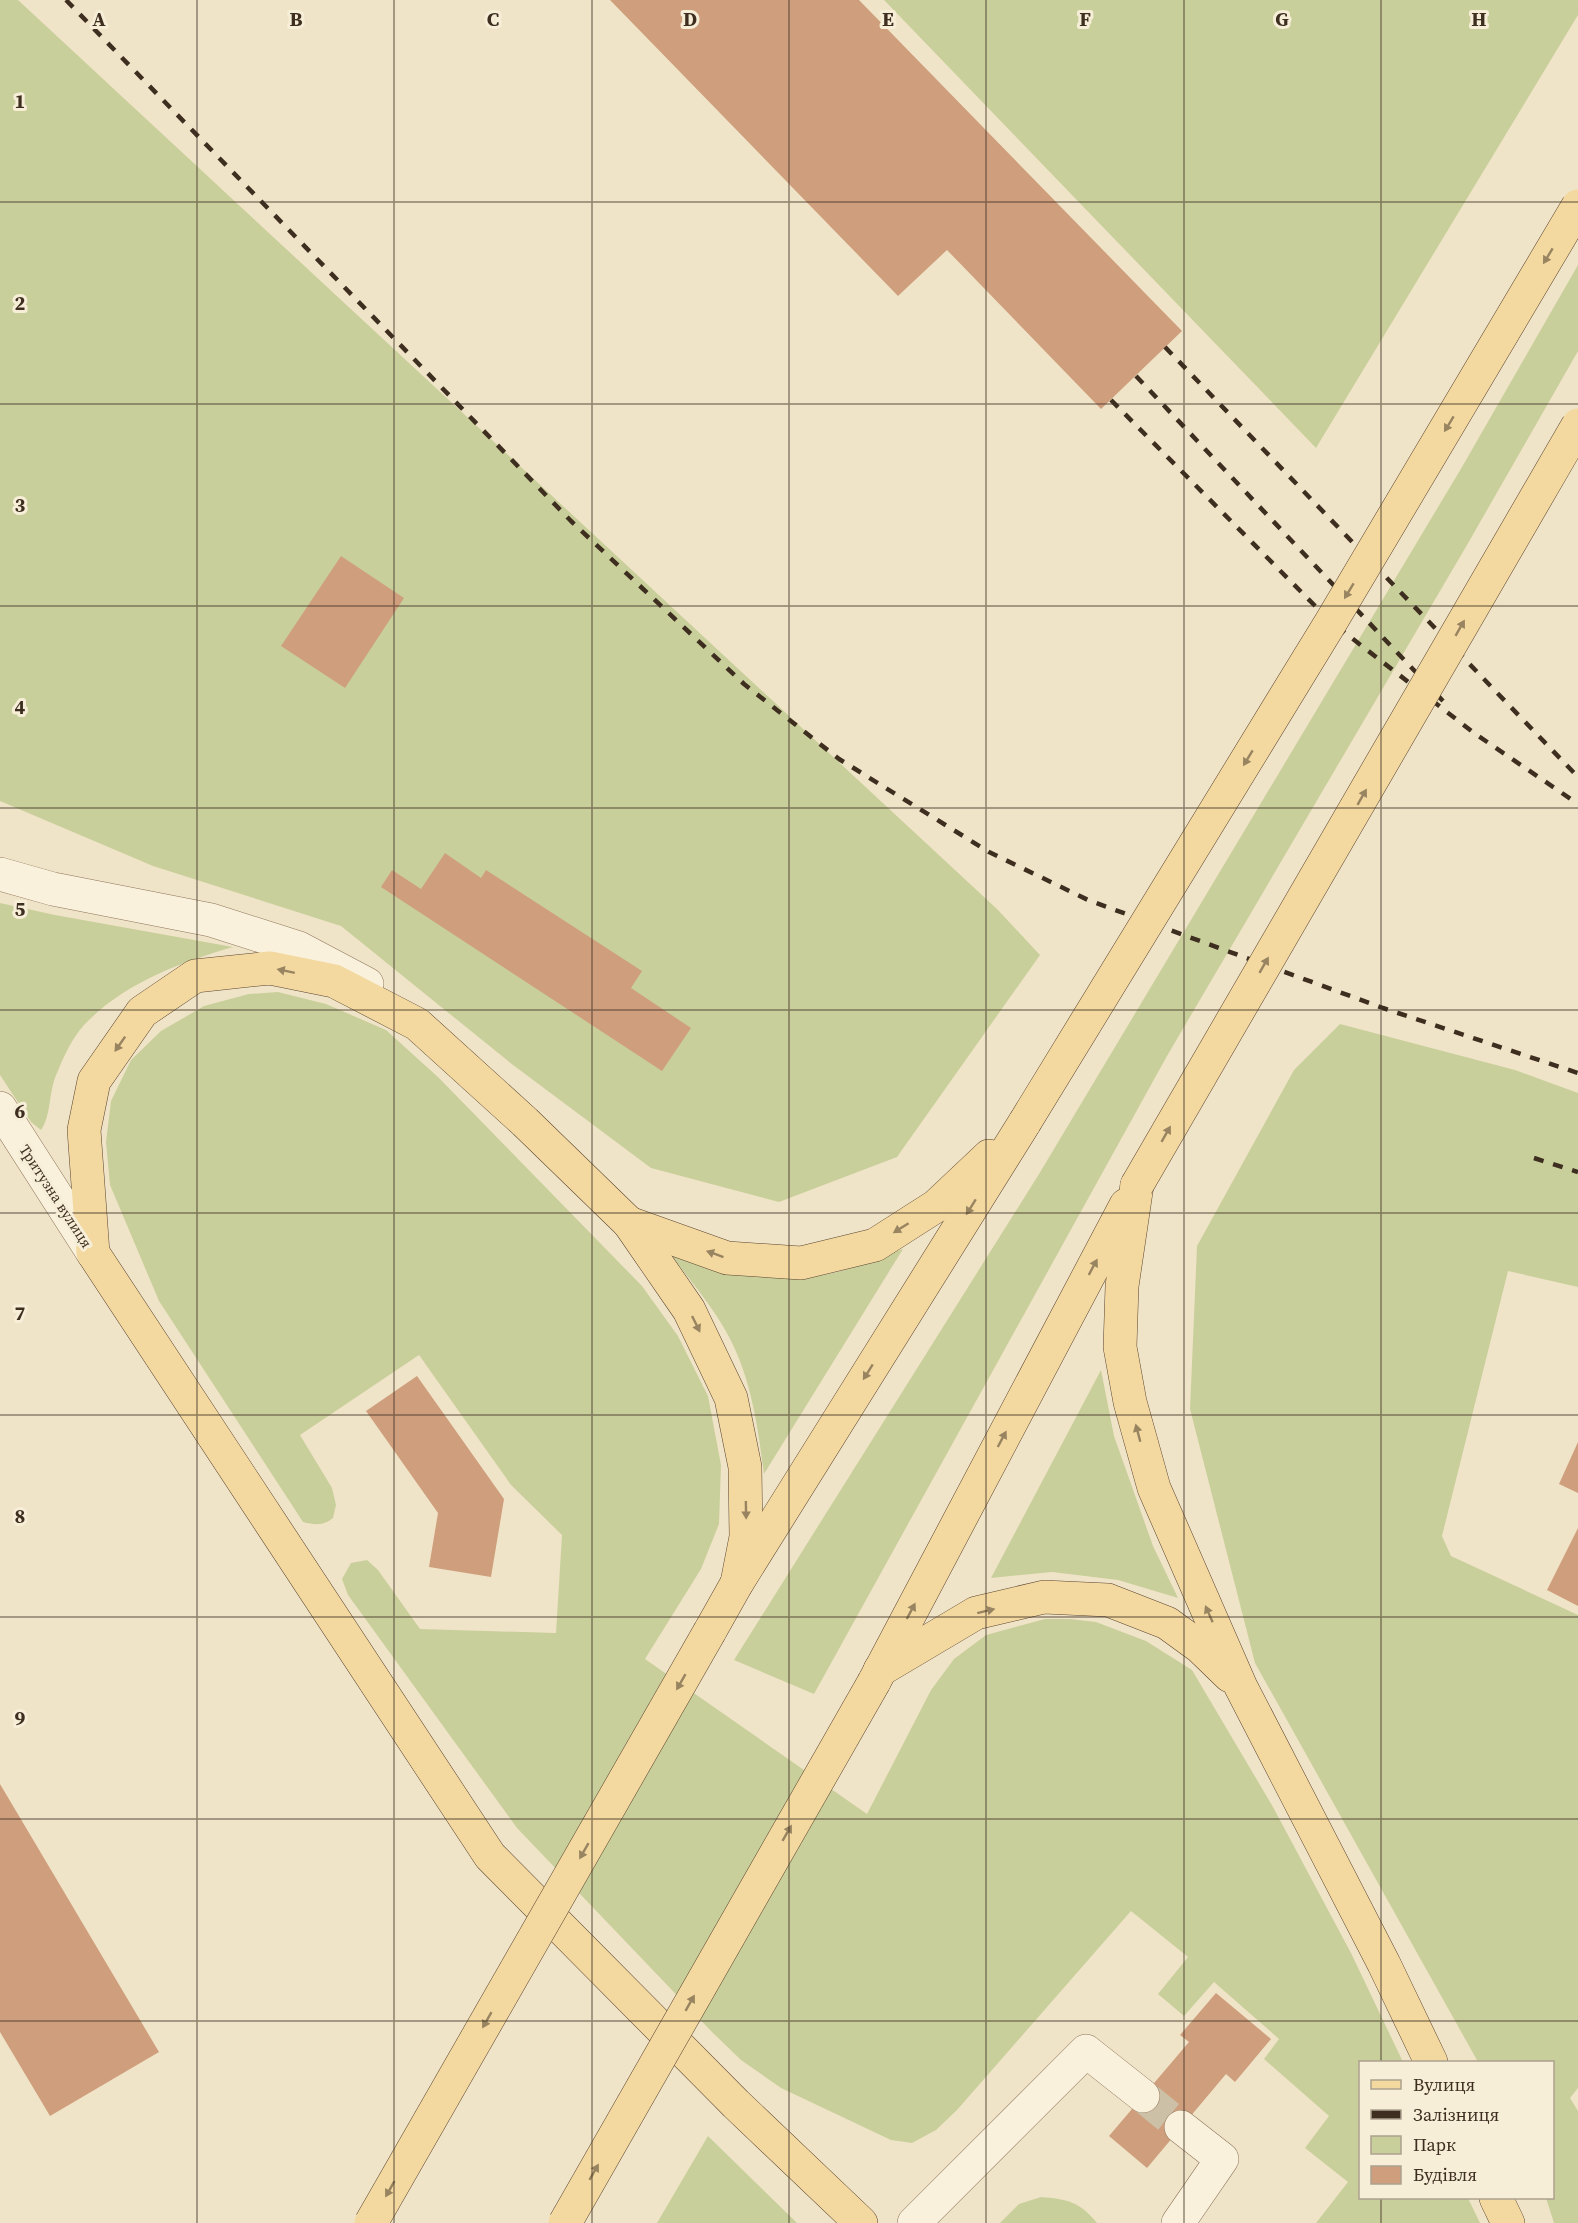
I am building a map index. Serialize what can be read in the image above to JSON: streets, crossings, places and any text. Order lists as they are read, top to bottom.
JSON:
{
  "streets": {
    "street": ["Тритузна вулиця"]
  },
  "legend": [
    "Вулиця",
    "Залізниця",
    "Парк",
    "Будівля"
  ],
  "grid": {
    "columns": [
      "A",
      "B",
      "C",
      "D",
      "E",
      "F",
      "G",
      "H"
    ],
    "rows": [
      "1",
      "2",
      "3",
      "4",
      "5",
      "6",
      "7",
      "8",
      "9"
    ]
  }
}
